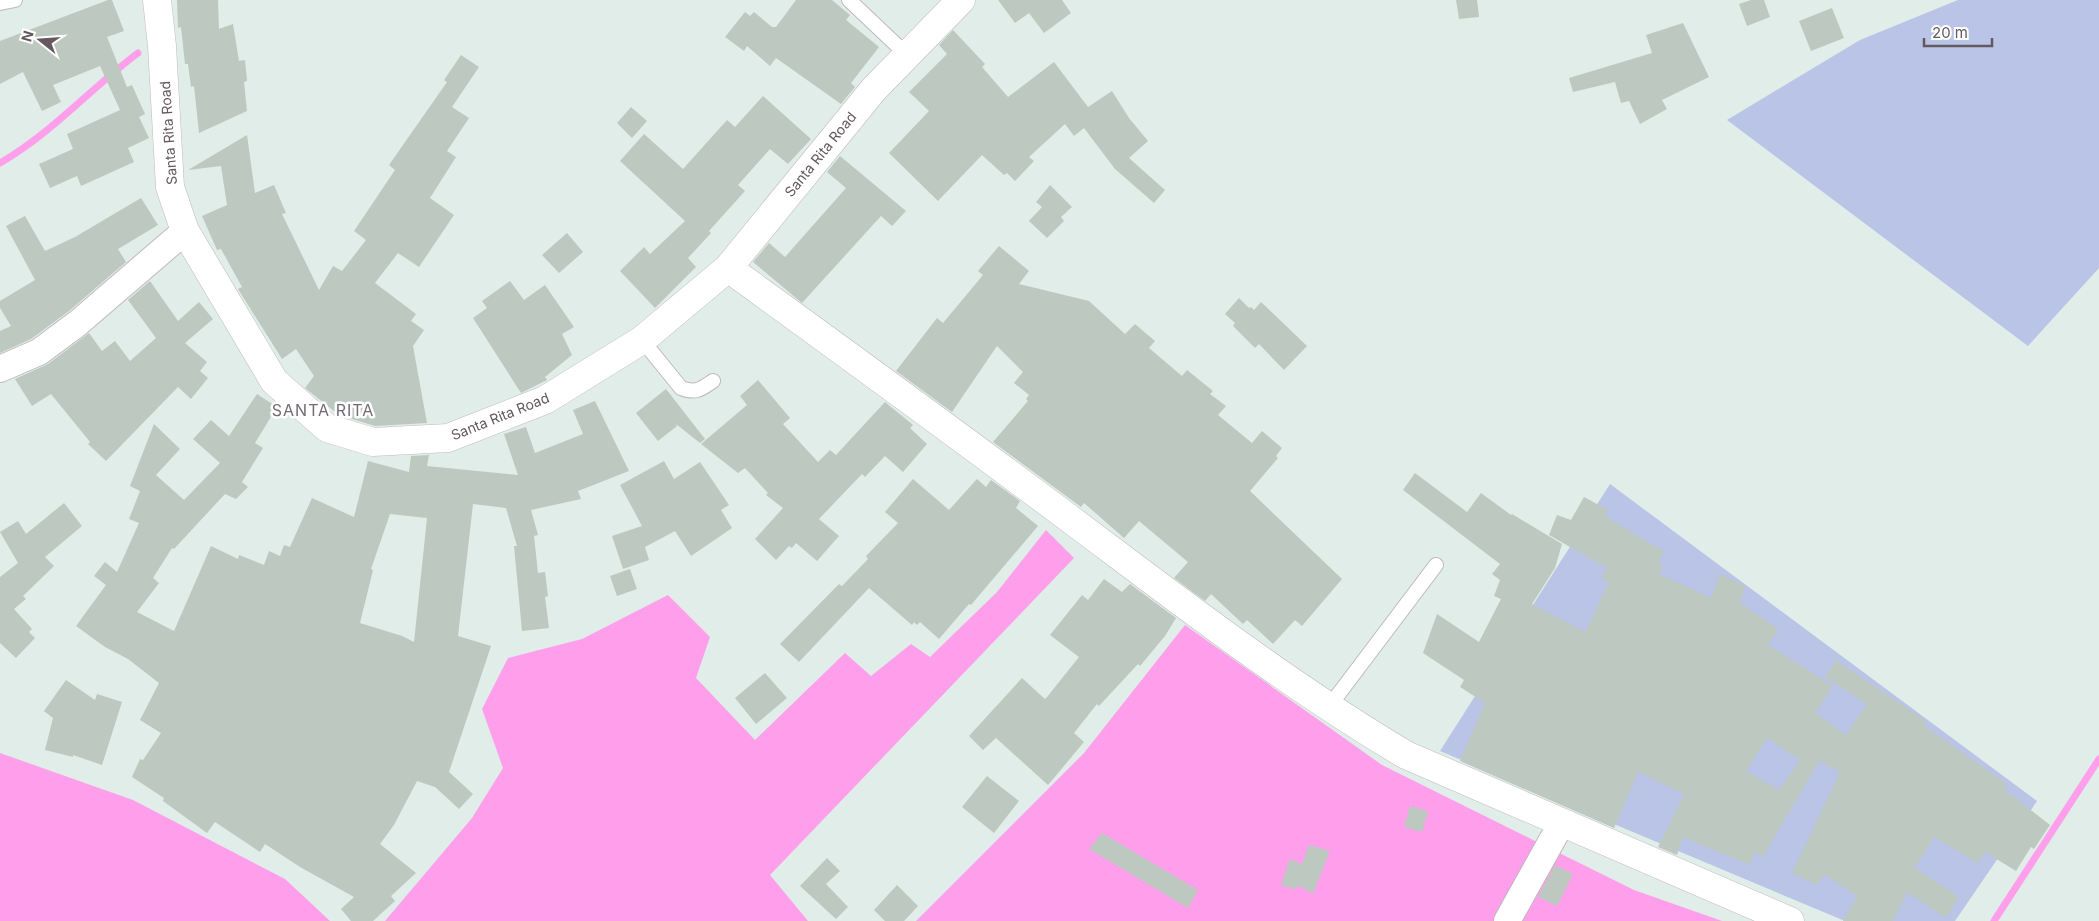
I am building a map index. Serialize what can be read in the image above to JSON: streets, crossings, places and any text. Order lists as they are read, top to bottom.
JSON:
{
  "streets": {
    "street": ["Santa Rita Road"]
  },
  "districts": ["SANTA RITA"],
  "scale_bar": "20 m",
  "north": "left"
}
